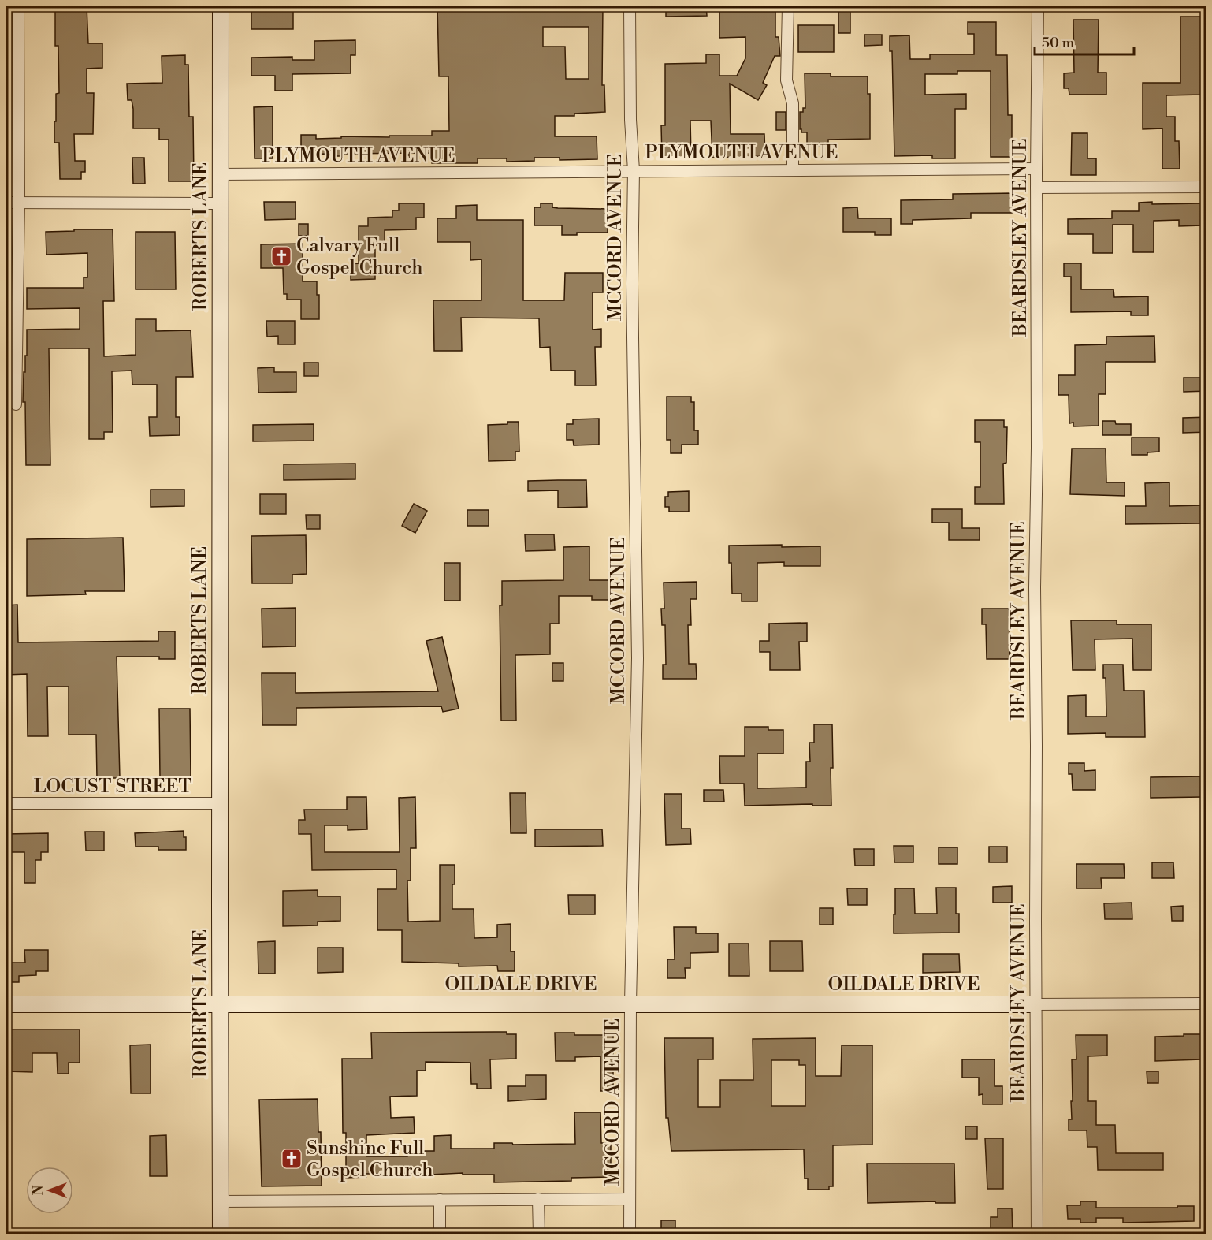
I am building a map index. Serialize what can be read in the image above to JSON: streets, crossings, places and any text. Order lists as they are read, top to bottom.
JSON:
{
  "streets": {
    "main road": ["ROBERTS LANE", "OILDALE DRIVE"],
    "street": [
      "PLYMOUTH AVENUE",
      "MCCORD AVENUE",
      "BEARDSLEY AVENUE",
      "LOCUST STREET"
    ]
  },
  "crossings": [
    ["PLYMOUTH AVENUE", "ROBERTS LANE"],
    ["PLYMOUTH AVENUE", "MCCORD AVENUE"],
    ["PLYMOUTH AVENUE", "BEARDSLEY AVENUE"],
    ["ROBERTS LANE", "LOCUST STREET"],
    ["ROBERTS LANE", "OILDALE DRIVE"],
    ["MCCORD AVENUE", "OILDALE DRIVE"],
    ["BEARDSLEY AVENUE", "OILDALE DRIVE"]
  ],
  "places": {
    "church": ["Calvary Full Gospel Church", "Sunshine Full Gospel Church"]
  },
  "scale_bar": "50 m",
  "north": "left"
}
